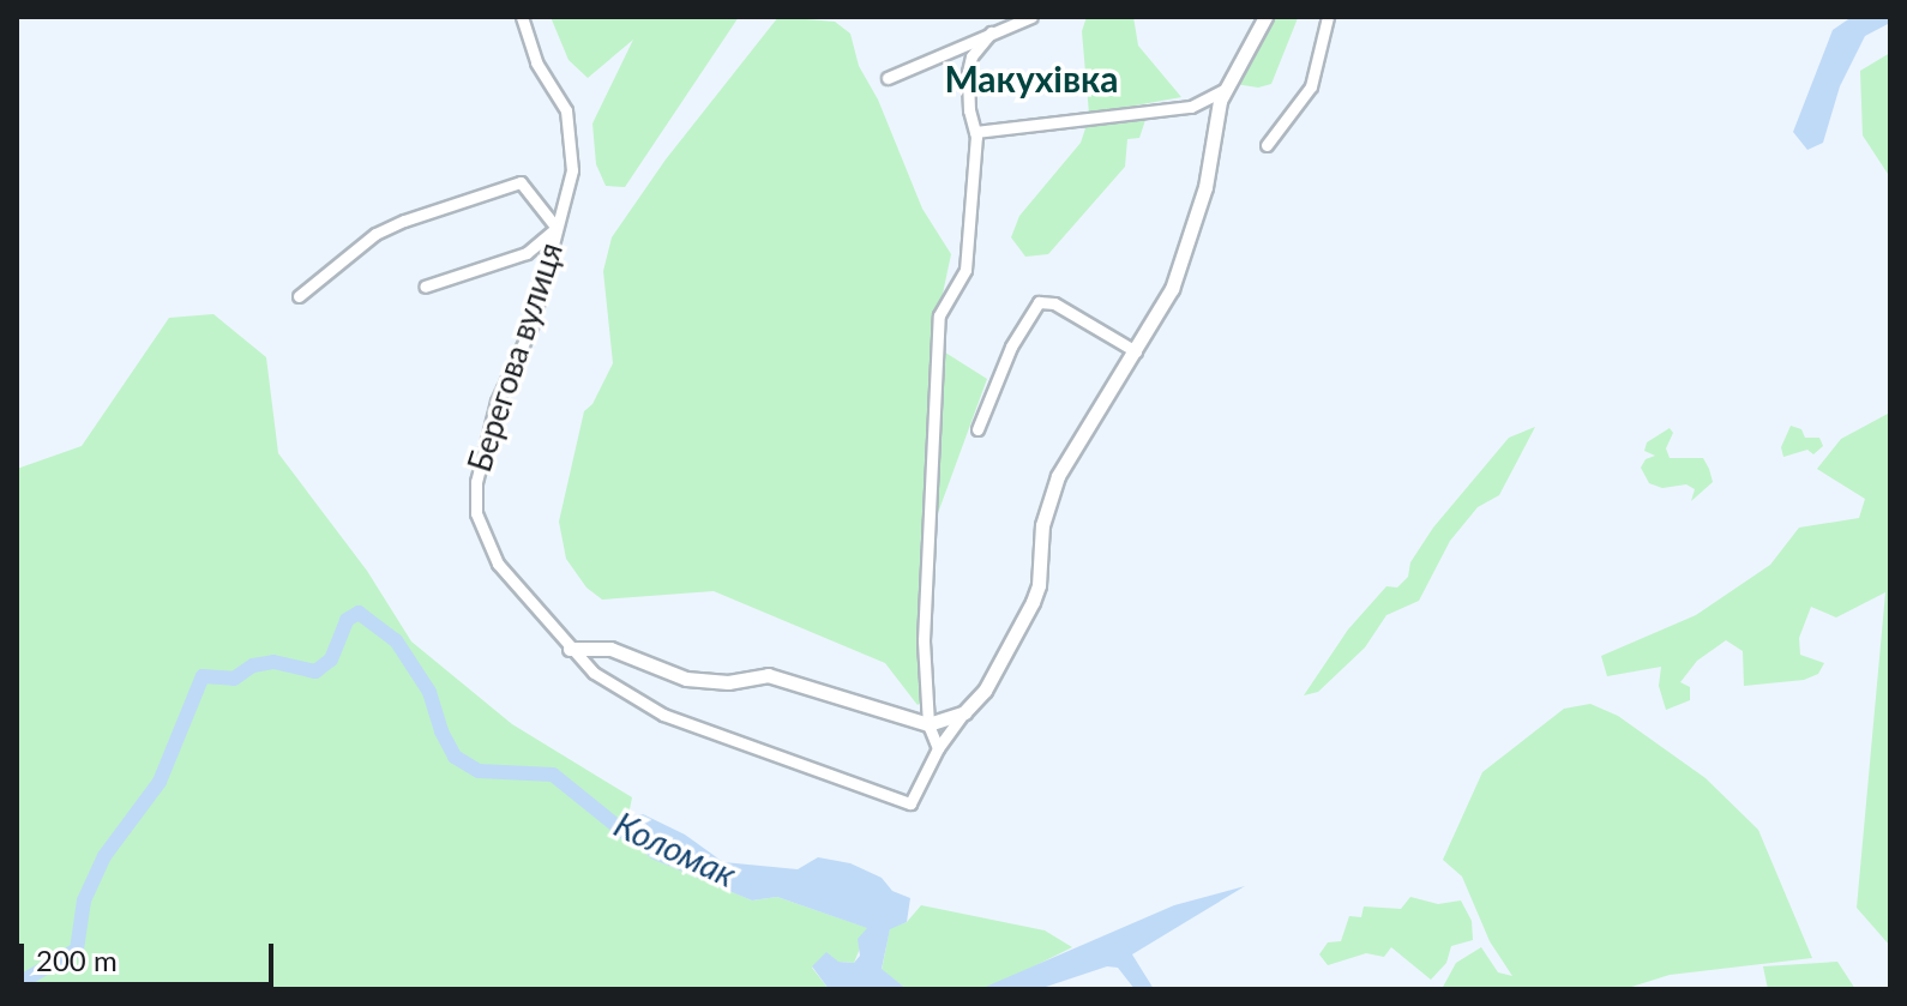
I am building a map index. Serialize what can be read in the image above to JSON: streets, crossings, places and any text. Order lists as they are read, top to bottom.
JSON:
{
  "streets": {
    "street": ["Берегова вулиця"]
  },
  "districts": ["Макухівка"],
  "water": ["Коломак"],
  "scale_bar": "200 m"
}
